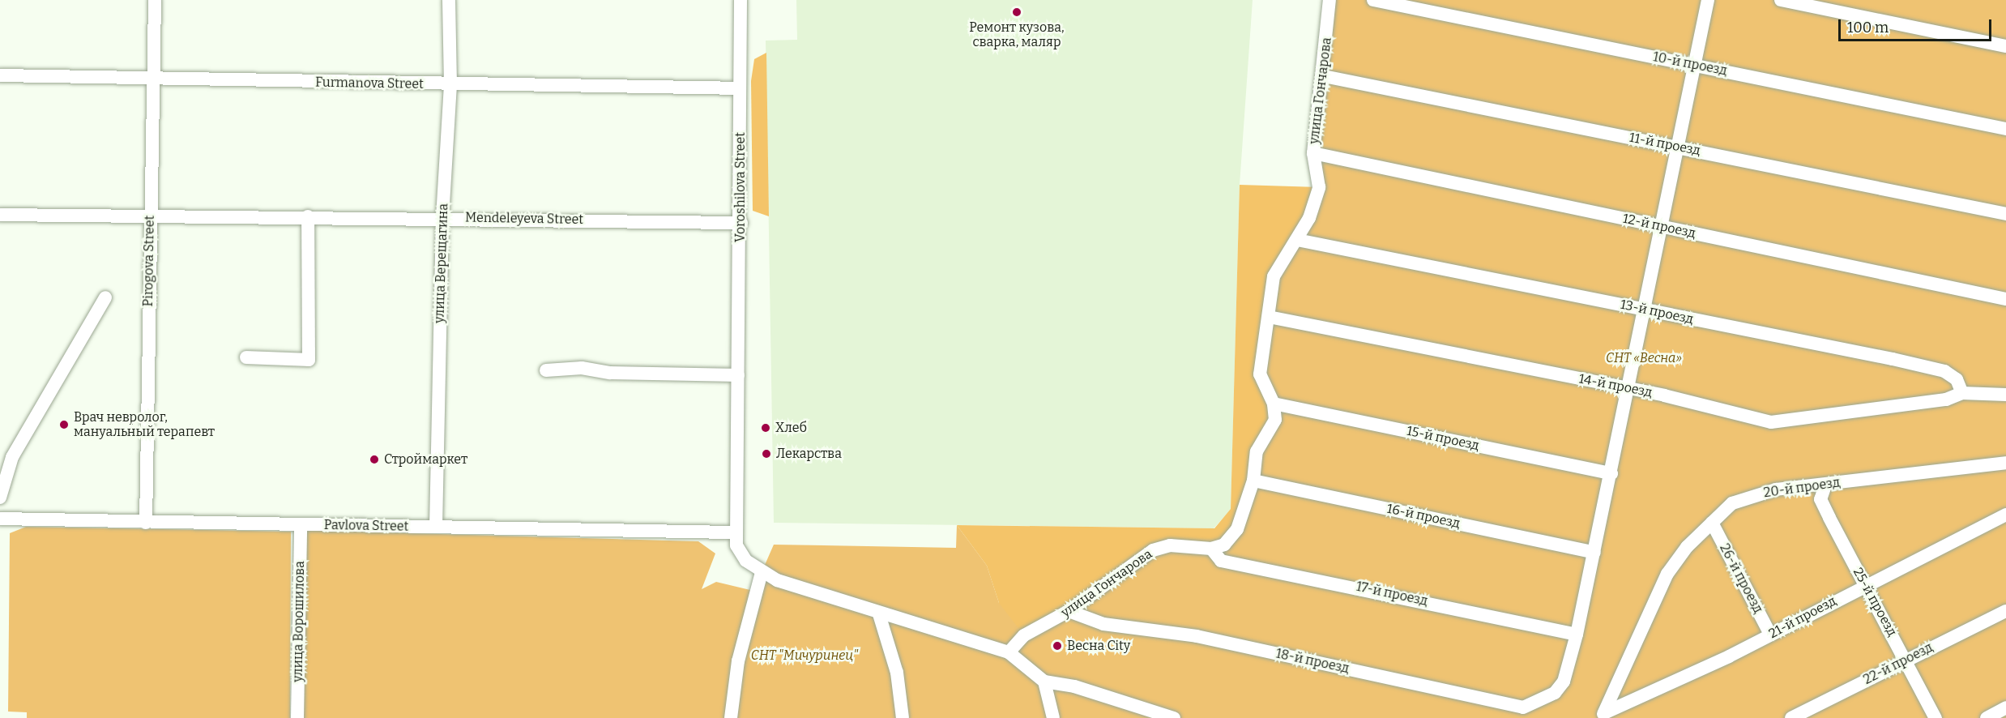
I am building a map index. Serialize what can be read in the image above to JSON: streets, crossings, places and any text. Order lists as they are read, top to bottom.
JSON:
{
  "streets": {
    "street": [
      "10-й проезд",
      "Furmanova Street",
      "улица Гончарова",
      "11-й проезд",
      "Voroshilova Street",
      "Mendeleyeva Street",
      "12-й проезд",
      "Pirogova Street",
      "улица Верещагина",
      "13-й проезд",
      "14-й проезд",
      "15-й проезд",
      "20-й проезд",
      "16-й проезд",
      "Pavlova Street",
      "26-й проезд",
      "17-й проезд",
      "25-й проезд",
      "21-й проезд",
      "улица Ворошилова",
      "18-й проезд",
      "22-й проезд"
    ]
  },
  "crossings": [
    ["Furmanova Street", "Voroshilova Street"],
    ["Furmanova Street", "Pirogova Street"],
    ["Furmanova Street", "улица Верещагина"],
    ["улица Гончарова", "11-й проезд"],
    ["улица Гончарова", "12-й проезд"],
    ["улица Гончарова", "13-й проезд"],
    ["улица Гончарова", "14-й проезд"],
    ["улица Гончарова", "15-й проезд"],
    ["улица Гончарова", "17-й проезд"],
    ["улица Гончарова", "18-й проезд"],
    ["Voroshilova Street", "Mendeleyeva Street"],
    ["Voroshilova Street", "Pavlova Street"],
    ["Mendeleyeva Street", "Pirogova Street"],
    ["Mendeleyeva Street", "улица Верещагина"],
    ["Pirogova Street", "Pavlova Street"],
    ["улица Верещагина", "Pavlova Street"],
    ["13-й проезд", "14-й проезд"],
    ["20-й проезд", "26-й проезд"],
    ["20-й проезд", "25-й проезд"],
    ["20-й проезд", "21-й проезд"],
    ["Pavlova Street", "улица Ворошилова"],
    ["26-й проезд", "21-й проезд"],
    ["17-й проезд", "18-й проезд"],
    ["25-й проезд", "21-й проезд"],
    ["25-й проезд", "22-й проезд"]
  ],
  "parks": ["СНТ «Весна»", "СНТ \"Мичуринец\""],
  "places": [
    "Ремонт кузова, сварка, маляр",
    "Врач невролог, мануальный терапевт",
    "Хлеб",
    "Лекарства",
    "Строймаркет",
    "Весна City"
  ],
  "scale_bar": "100 m"
}
